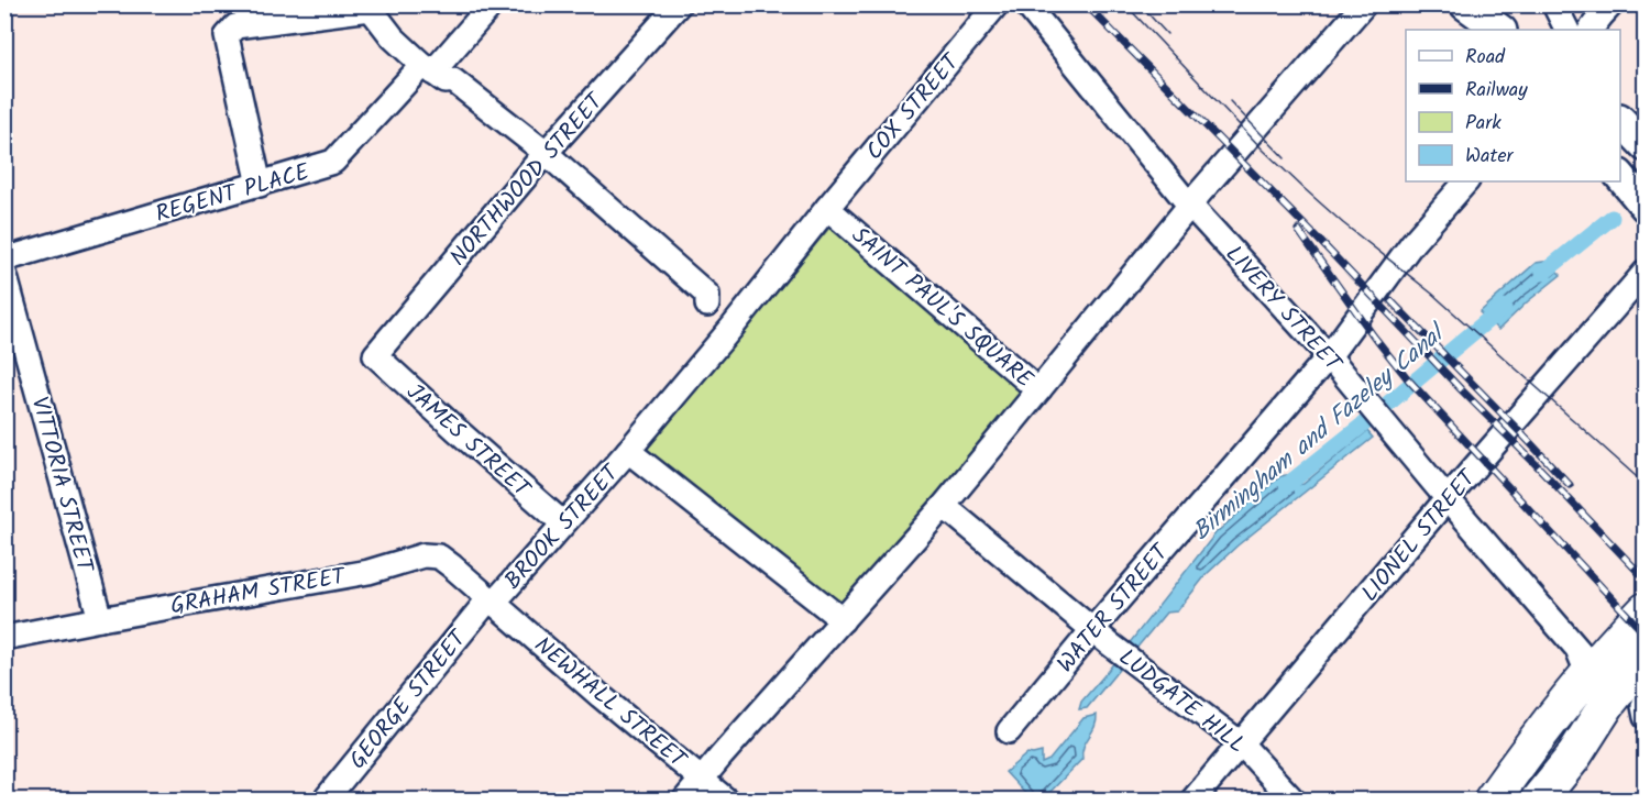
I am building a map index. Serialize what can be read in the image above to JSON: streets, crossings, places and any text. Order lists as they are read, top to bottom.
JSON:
{
  "streets": {
    "street": [
      "COX STREET",
      "NORTHWOOD STREET",
      "REGENT PLACE",
      "SAINT PAUL'S SQUARE",
      "LIVERY STREET",
      "JAMES STREET",
      "VITTORIA STREET",
      "BROOK STREET",
      "LIONEL STREET",
      "GRAHAM STREET",
      "WATER STREET",
      "GEORGE STREET",
      "LUDGATE HILL",
      "NEWHALL STREET"
    ]
  },
  "crossings": [
    ["COX STREET", "SAINT PAUL'S SQUARE"],
    ["NORTHWOOD STREET", "JAMES STREET"],
    ["SAINT PAUL'S SQUARE", "LUDGATE HILL"],
    ["SAINT PAUL'S SQUARE", "NEWHALL STREET"],
    ["LIVERY STREET", "LIONEL STREET"],
    ["LIVERY STREET", "WATER STREET"],
    ["JAMES STREET", "BROOK STREET"],
    ["VITTORIA STREET", "GRAHAM STREET"],
    ["BROOK STREET", "GRAHAM STREET"],
    ["BROOK STREET", "GEORGE STREET"],
    ["BROOK STREET", "NEWHALL STREET"],
    ["LIONEL STREET", "LUDGATE HILL"],
    ["GRAHAM STREET", "GEORGE STREET"],
    ["GRAHAM STREET", "NEWHALL STREET"],
    ["WATER STREET", "LUDGATE HILL"],
    ["GEORGE STREET", "NEWHALL STREET"]
  ],
  "water": ["Birmingham and Fazeley Canal"],
  "legend": [
    "Road",
    "Railway",
    "Park",
    "Water"
  ]
}
